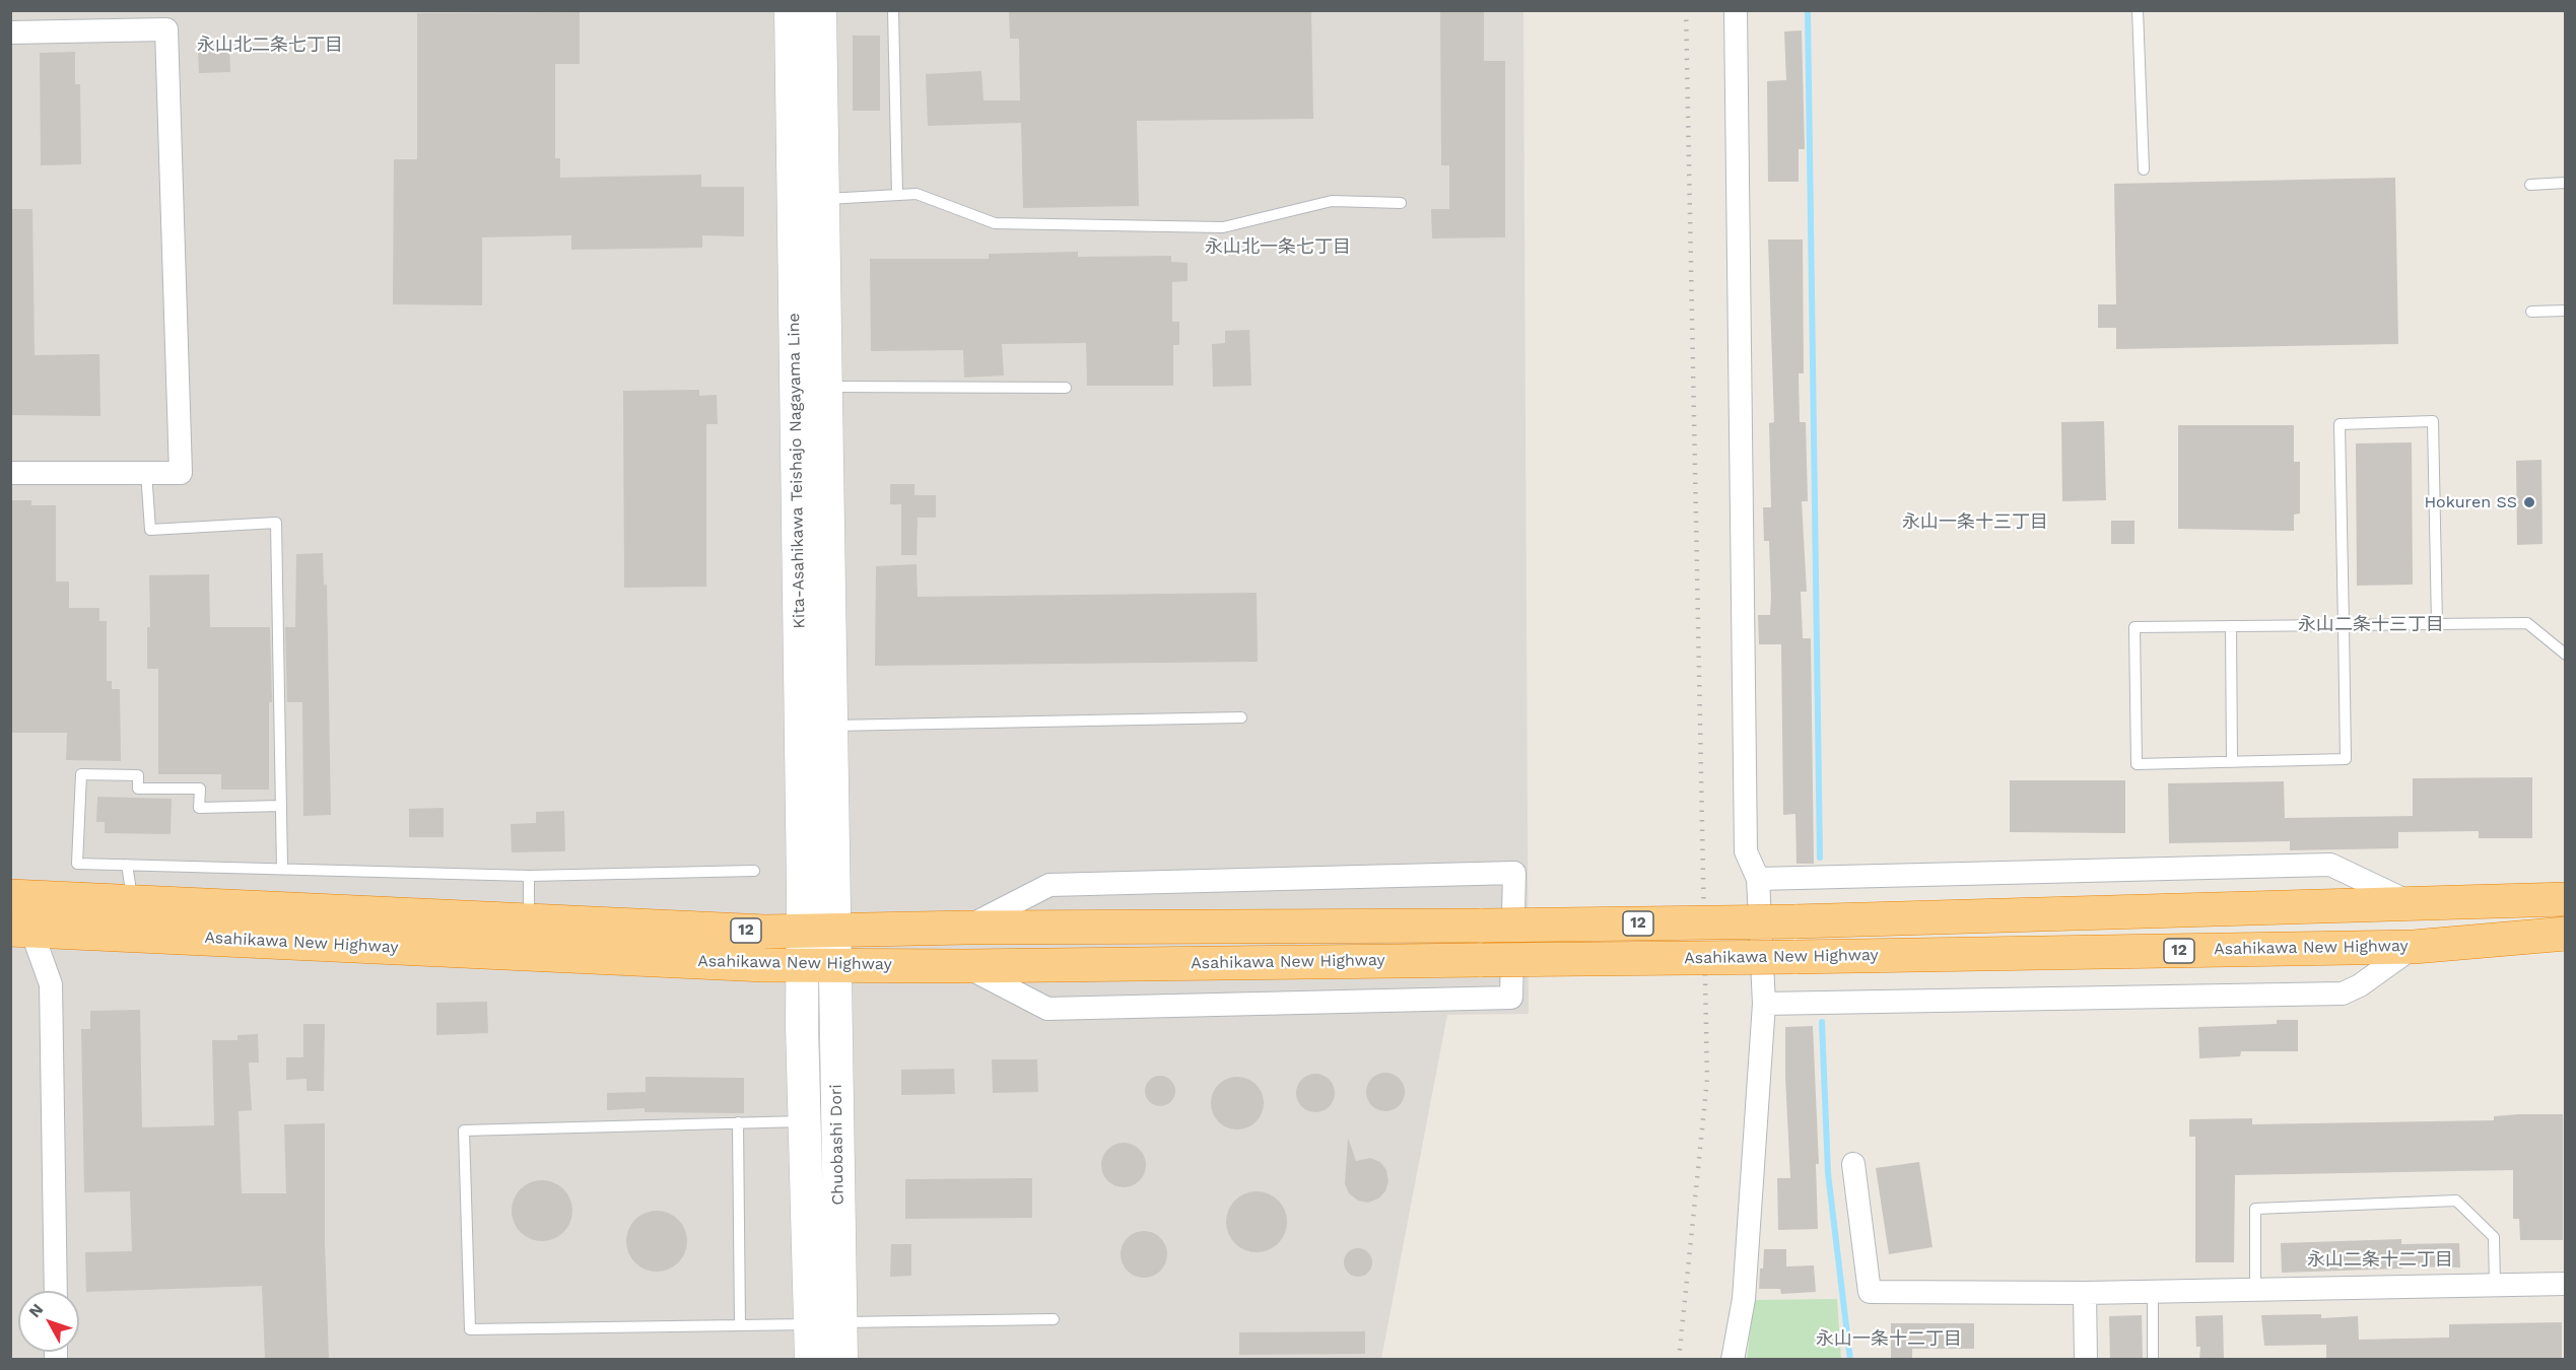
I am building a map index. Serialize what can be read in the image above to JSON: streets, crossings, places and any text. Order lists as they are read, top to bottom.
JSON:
{
  "streets": {
    "highway": ["12", "Asahikawa New Highway"],
    "main road": ["Kita-Asahikawa Teishajo Nagayama Line", "Chuobashi Dori"]
  },
  "crossings": [
    ["Kita-Asahikawa Teishajo Nagayama Line", "Asahikawa New Highway"],
    ["Kita-Asahikawa Teishajo Nagayama Line", "Chuobashi Dori"],
    ["Asahikawa New Highway", "Chuobashi Dori"]
  ],
  "districts": [
    "永山北二条七丁目",
    "永山北一条七丁目",
    "永山一条十三丁目",
    "永山二条十三丁目",
    "永山二条十二丁目",
    "永山一条十二丁目"
  ],
  "places": ["Hokuren SS"],
  "north": "top left"
}
